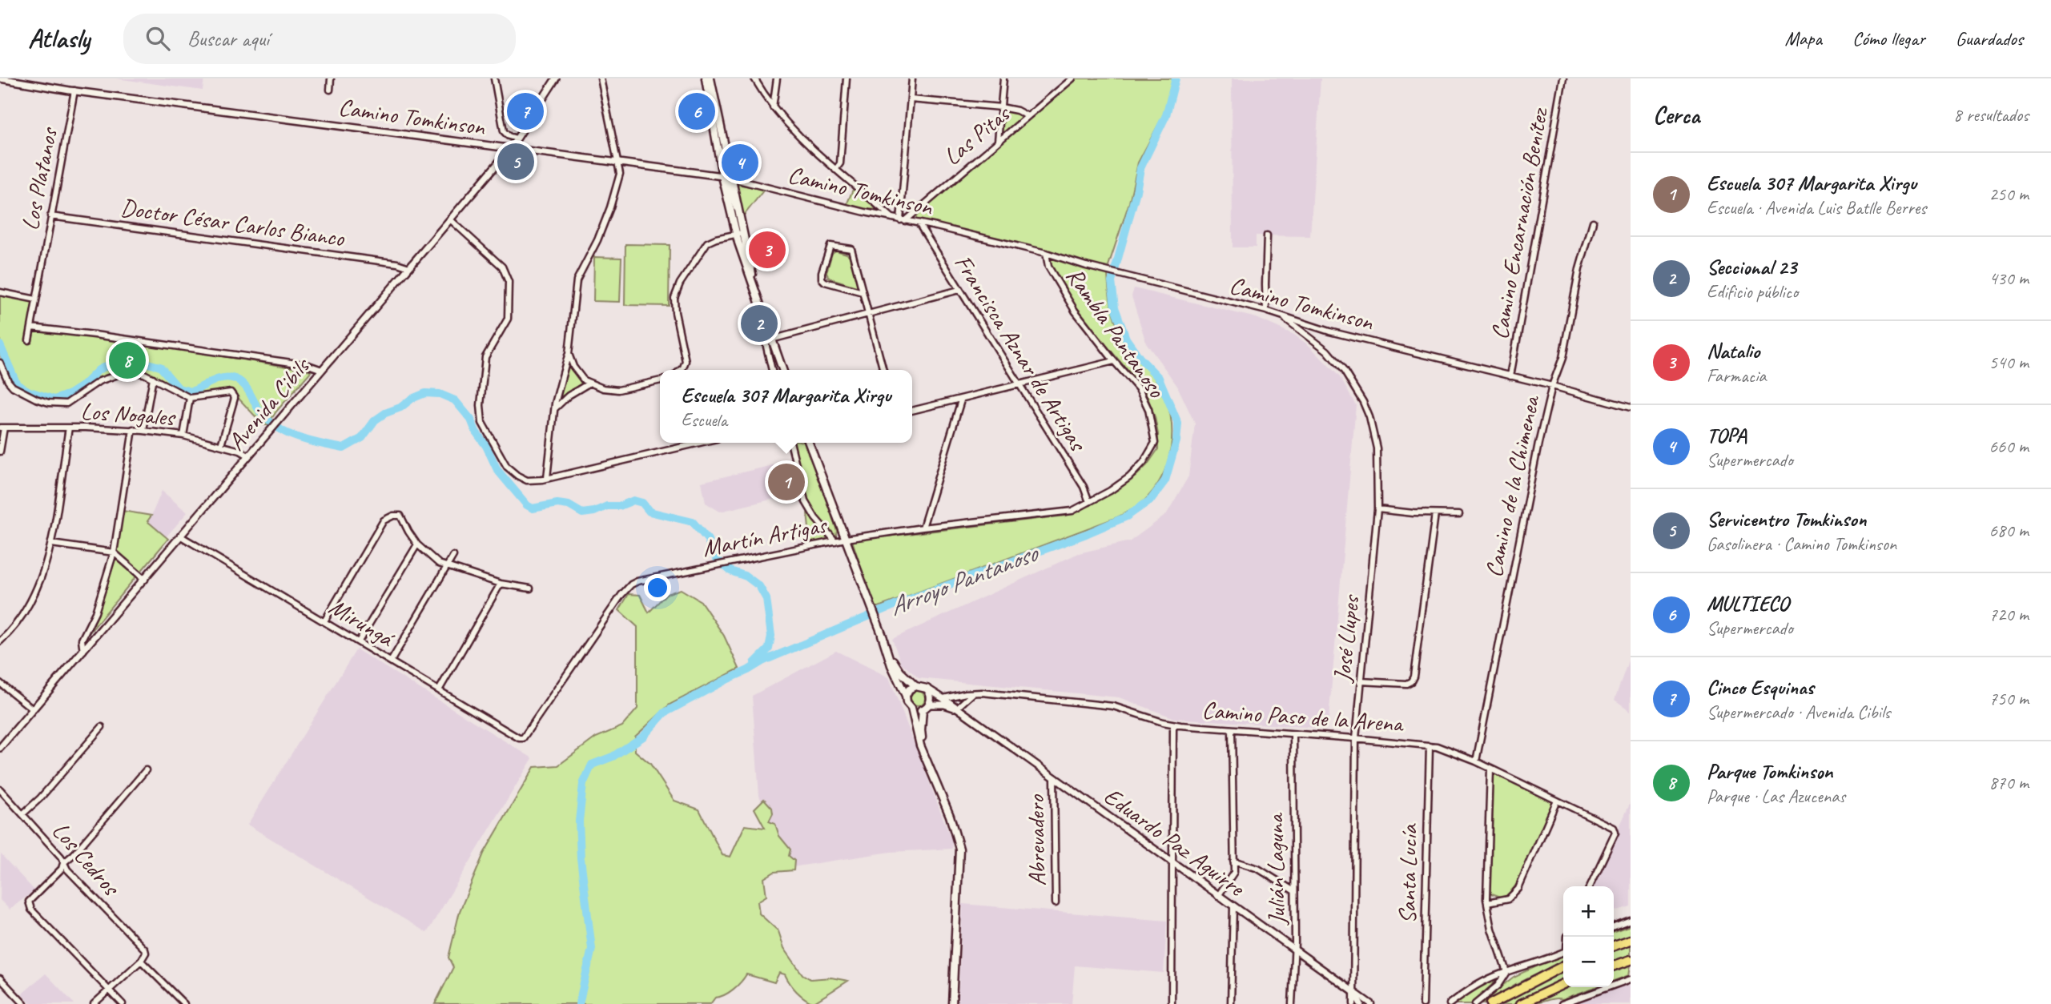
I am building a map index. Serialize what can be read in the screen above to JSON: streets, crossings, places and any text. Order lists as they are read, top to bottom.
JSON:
{
  "streets": {
    "street": [
      "Camino Tomkinson",
      "Las Pitas",
      "Los Platanos",
      "Doctor César Carlos Bianco",
      "Camino Encarnación Benítez",
      "Rambla Pantanoso",
      "Francisca Aznar de Artigas",
      "Avenida Cibils",
      "Los Nogales",
      "Camino de la Chimenea",
      "Martín Artigas",
      "Mirungá",
      "José Llupes",
      "Camino Paso de la Arena",
      "Abrevadero",
      "Eduardo Paz Aguirre",
      "Los Cedros",
      "Julián Laguna",
      "Santa Lucía"
    ]
  },
  "crossings": [
    ["Camino Tomkinson", "Las Pitas"],
    ["Camino Tomkinson", "Los Platanos"],
    ["Camino Tomkinson", "Camino Encarnación Benítez"],
    ["Camino Tomkinson", "Rambla Pantanoso"],
    ["Camino Tomkinson", "Francisca Aznar de Artigas"],
    ["Camino Tomkinson", "Avenida Cibils"],
    ["Camino Tomkinson", "Camino de la Chimenea"],
    ["Camino Tomkinson", "José Llupes"],
    ["Los Platanos", "Doctor César Carlos Bianco"],
    ["Doctor César Carlos Bianco", "Avenida Cibils"],
    ["Rambla Pantanoso", "Francisca Aznar de Artigas"],
    ["Rambla Pantanoso", "Martín Artigas"],
    ["Francisca Aznar de Artigas", "Martín Artigas"],
    ["Avenida Cibils", "Los Nogales"],
    ["Avenida Cibils", "Mirungá"],
    ["Camino de la Chimenea", "Camino Paso de la Arena"],
    ["Martín Artigas", "Mirungá"],
    ["José Llupes", "Camino Paso de la Arena"],
    ["José Llupes", "Eduardo Paz Aguirre"],
    ["Camino Paso de la Arena", "Julián Laguna"],
    ["Camino Paso de la Arena", "Santa Lucía"],
    ["Abrevadero", "Eduardo Paz Aguirre"],
    ["Eduardo Paz Aguirre", "Julián Laguna"]
  ],
  "water": ["Arroyo Pantanoso"],
  "page": {
    "header": "Atlasly",
    "search": "Buscar aquí",
    "nav": ["Mapa", "Cómo llegar", "Guardados"],
    "heading": ["Cerca", "8 resultados"],
    "pins": [
      "6",
      "7",
      "5",
      "4",
      "3",
      "2",
      "8",
      "1"
    ],
    "list": [
      {
        "mark": "1",
        "name": "Escuela 307 Margarita Xirgu",
        "note": "Escuela · Avenida Luis Batlle Berres",
        "value": "250 m"
      },
      {
        "mark": "2",
        "name": "Seccional 23",
        "note": "Edificio público",
        "value": "430 m"
      },
      {
        "mark": "3",
        "name": "Natalio",
        "note": "Farmacia",
        "value": "540 m"
      },
      {
        "mark": "4",
        "name": "TOPA",
        "note": "Supermercado",
        "value": "660 m"
      },
      {
        "mark": "5",
        "name": "Servicentro Tomkinson",
        "note": "Gasolinera · Camino Tomkinson",
        "value": "680 m"
      },
      {
        "mark": "6",
        "name": "MULTIECO",
        "note": "Supermercado",
        "value": "720 m"
      },
      {
        "mark": "7",
        "name": "Cinco Esquinas",
        "note": "Supermercado · Avenida Cibils",
        "value": "750 m"
      },
      {
        "mark": "8",
        "name": "Parque Tomkinson",
        "note": "Parque · Las Azucenas",
        "value": "870 m"
      }
    ],
    "popup": ["Escuela 307 Margarita Xirgu", "Escuela"],
    "map_buttons": ["+", "−"]
  }
}
